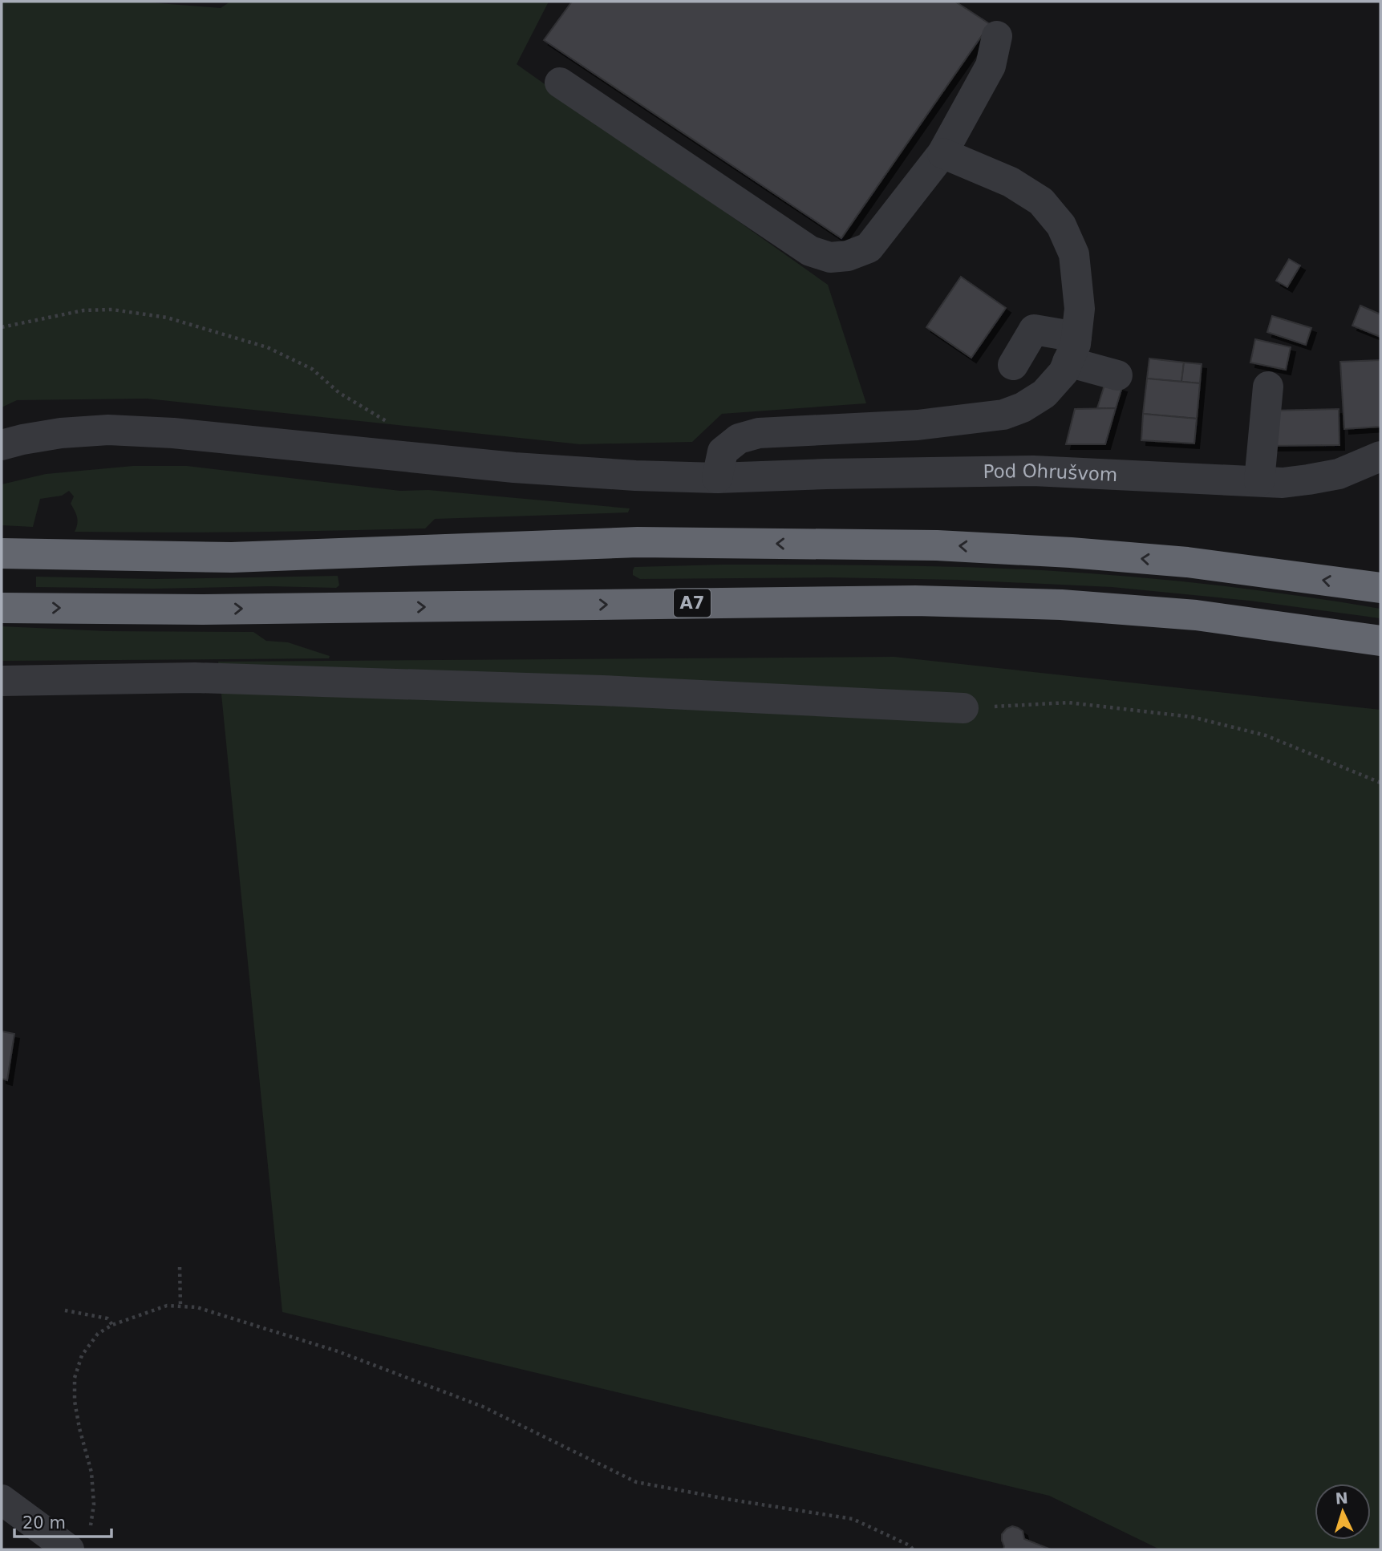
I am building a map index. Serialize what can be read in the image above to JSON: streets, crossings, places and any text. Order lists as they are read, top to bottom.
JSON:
{
  "streets": {
    "highway": ["A7"],
    "street": ["Pod Ohrušvom"]
  },
  "scale_bar": "20 m",
  "north": "top"
}
